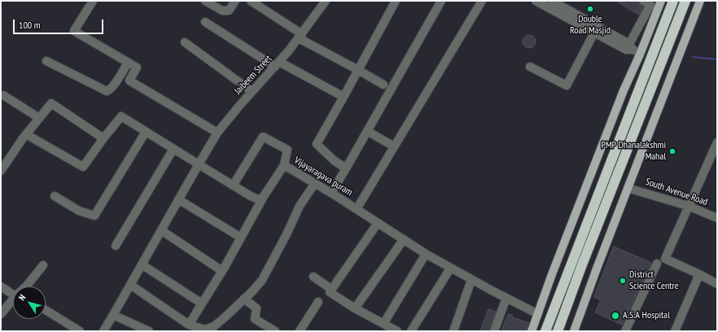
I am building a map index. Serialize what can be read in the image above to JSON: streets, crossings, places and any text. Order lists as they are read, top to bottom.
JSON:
{
  "streets": {
    "street": ["Jaibeem Street", "Vijayaragava puram", "South Avenue Road"]
  },
  "places": [
    "Double Road Masjid",
    "PMP Dhanalakshmi Mahal",
    "District Science Centre",
    "A.S.A Hospital"
  ],
  "scale_bar": "100 m",
  "north": "top left"
}
